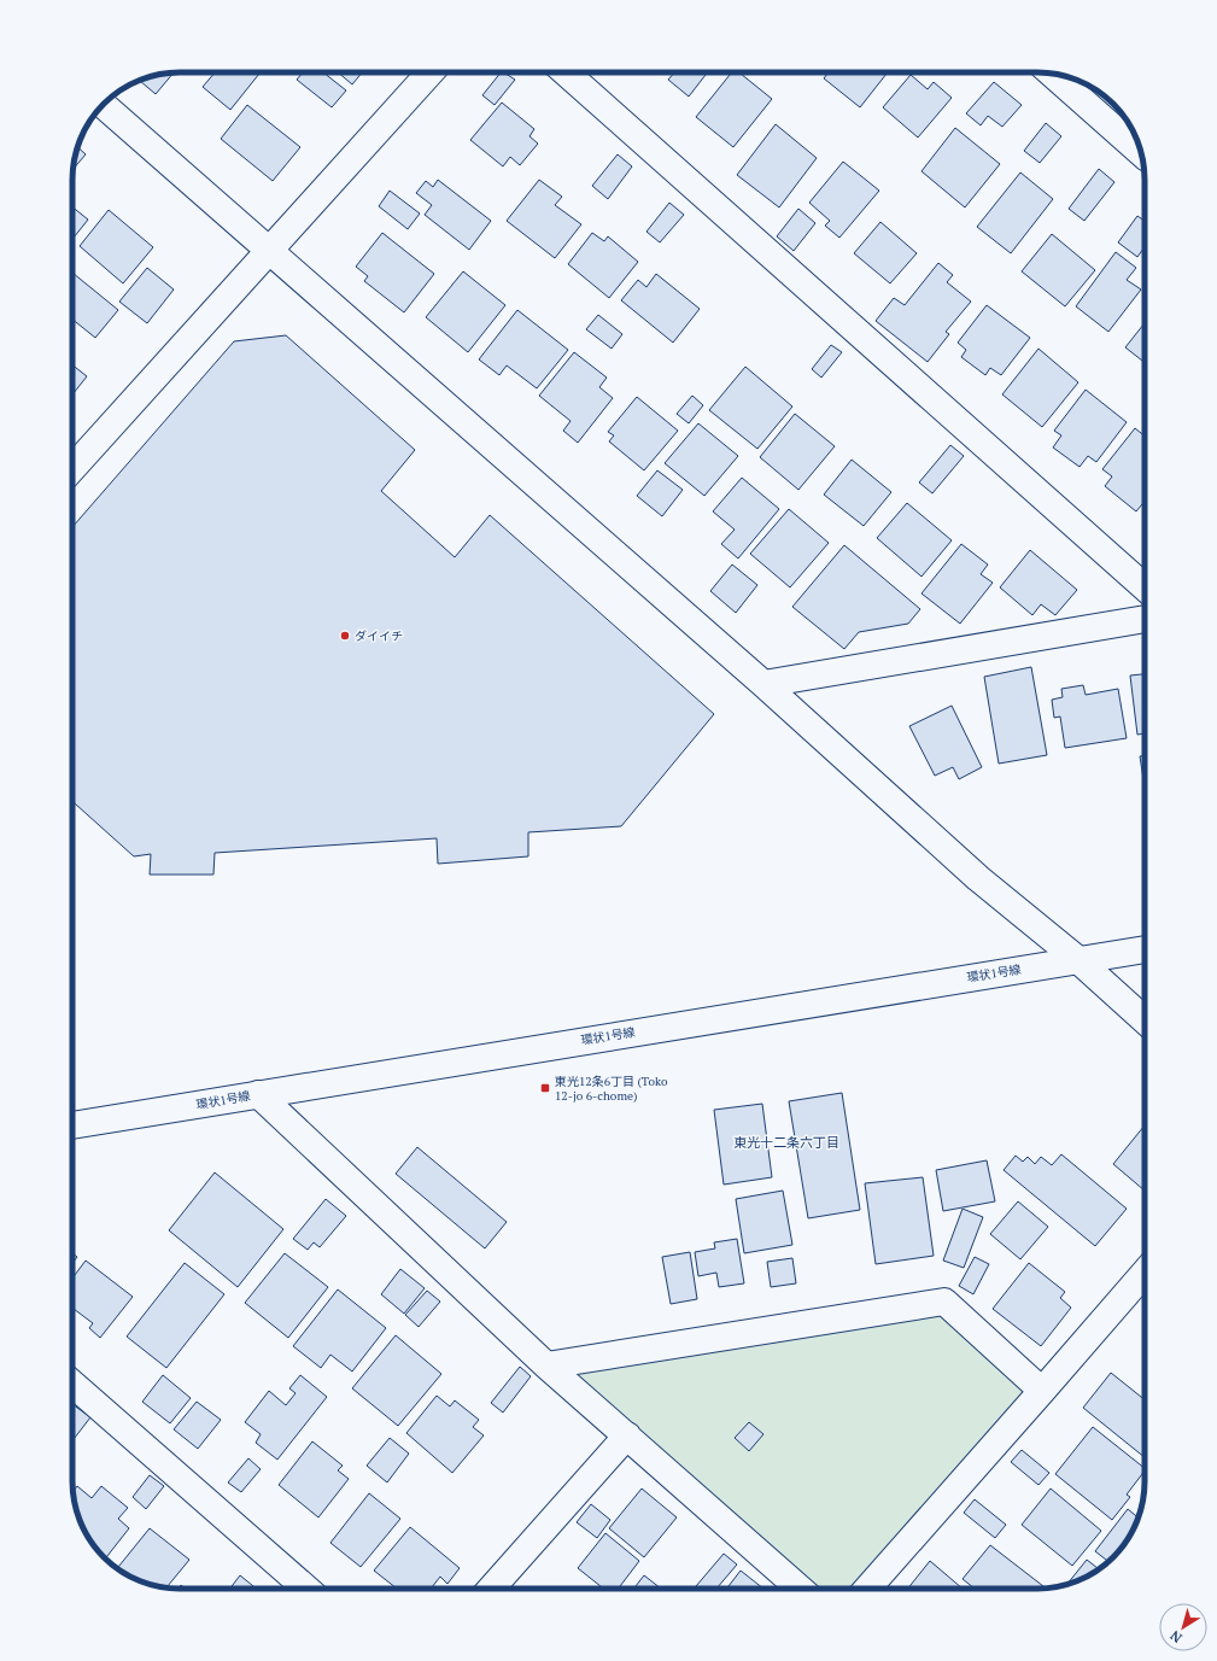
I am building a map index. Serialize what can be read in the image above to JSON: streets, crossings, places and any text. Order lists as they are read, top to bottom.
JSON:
{
  "streets": {
    "street": ["環状1号線"]
  },
  "districts": ["東光十二条六丁目"],
  "places": {
    "other": ["ダイイチ"],
    "transit": ["東光12条6丁目 (Toko 12-jo 6-chome)"]
  },
  "north": "bottom left"
}
